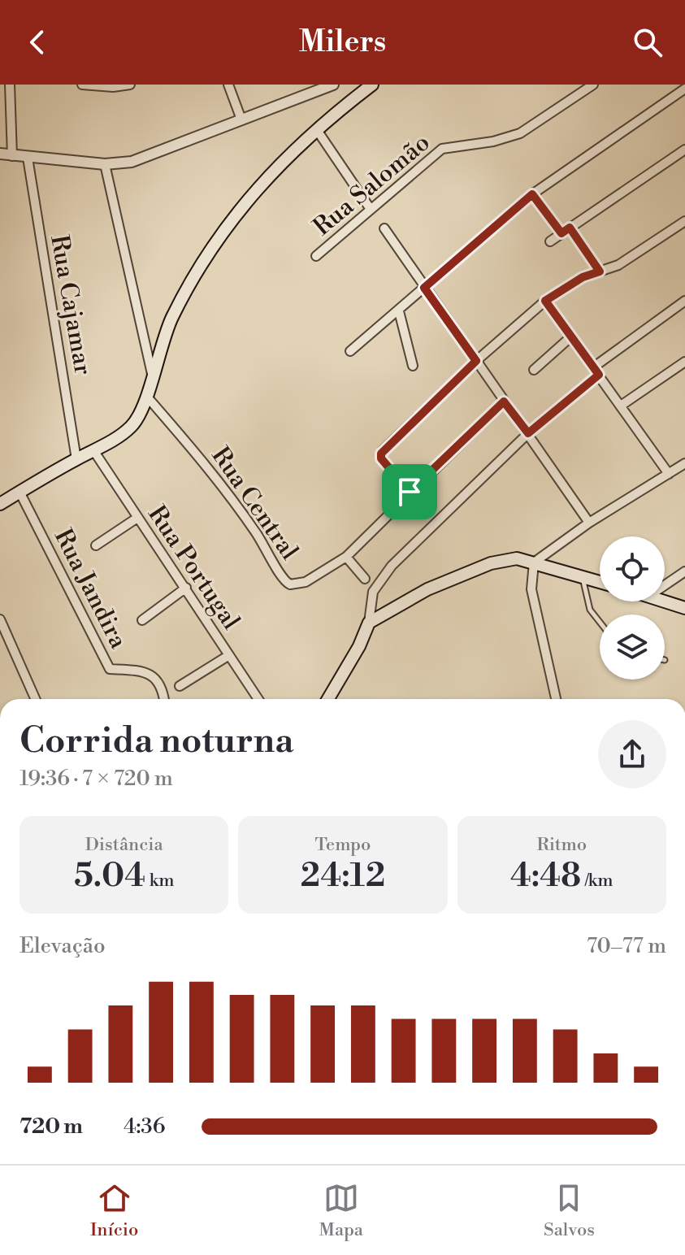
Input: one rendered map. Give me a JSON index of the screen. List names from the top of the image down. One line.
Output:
{"streets":{"street":["Rua Salomão","Rua Cajamar","Rua Central","Rua Portugal","Rua Jandira"]},"page":{"header":"Milers","heading":["Corrida noturna","19:36 · 7 × 720 m"],"stats":[["Distância","5.04 km"],["Tempo","24:12"],["Ritmo","4:48 /km"]],"chart":["Elevação","70–77 m"],"list":[{"name":"720 m","note":"4:36"}],"tabs":["Início","Mapa","Salvos"]}}
